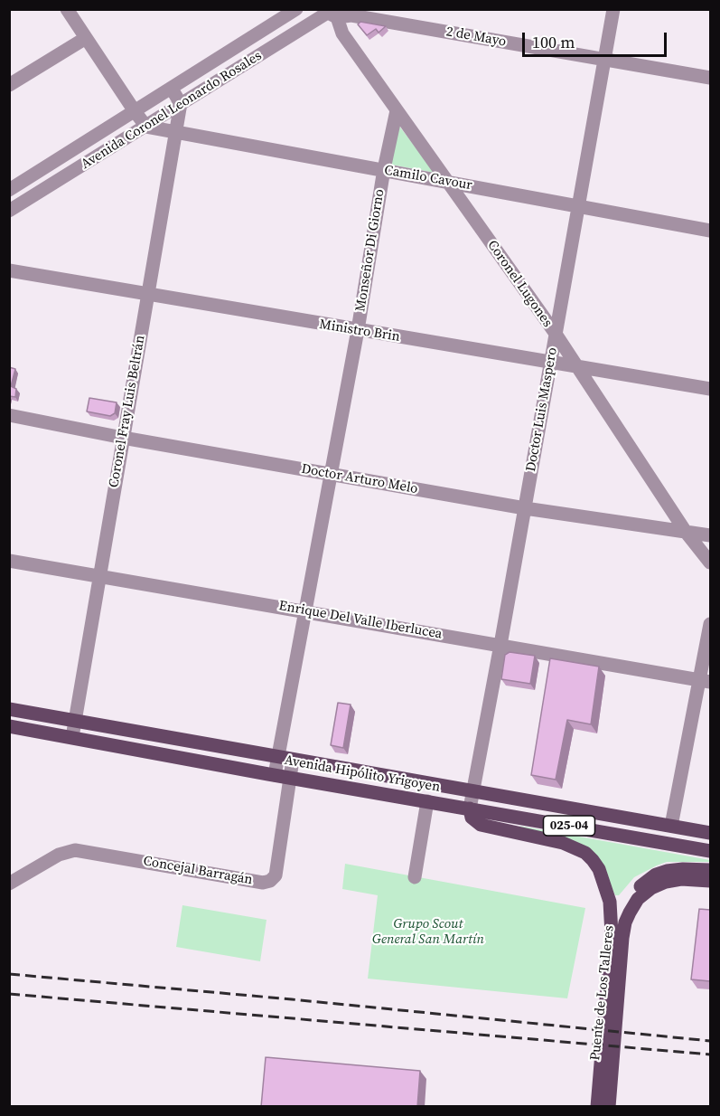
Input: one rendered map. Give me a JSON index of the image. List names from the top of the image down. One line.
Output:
{"streets":{"main road":["Avenida Hipólito Yrigoyen","025-04","Puente de Los Talleres"],"street":["2 de Mayo","Avenida Coronel Leonardo Rosales","Camilo Cavour","Monseñor Di Giorno","Coronel Lugones","Ministro Brin","Doctor Luis Maspero","Coronel Fray Luis Beltrán","Doctor Arturo Melo","Enrique Del Valle Iberlucea","Concejal Barragán"]},"crossings":[["2 de Mayo","Avenida Coronel Leonardo Rosales"],["2 de Mayo","Coronel Lugones"],["2 de Mayo","Doctor Luis Maspero"],["Avenida Coronel Leonardo Rosales","Camilo Cavour"],["Avenida Coronel Leonardo Rosales","Coronel Lugones"],["Avenida Coronel Leonardo Rosales","Coronel Fray Luis Beltrán"],["Camilo Cavour","Monseñor Di Giorno"],["Camilo Cavour","Coronel Lugones"],["Camilo Cavour","Doctor Luis Maspero"],["Camilo Cavour","Coronel Fray Luis Beltrán"],["Monseñor Di Giorno","Coronel Lugones"],["Monseñor Di Giorno","Ministro Brin"],["Monseñor Di Giorno","Doctor Arturo Melo"],["Monseñor Di Giorno","Enrique Del Valle Iberlucea"],["Monseñor Di Giorno","Avenida Hipólito Yrigoyen"],["Coronel Lugones","Ministro Brin"],["Coronel Lugones","Doctor Luis Maspero"],["Coronel Lugones","Doctor Arturo Melo"],["Ministro Brin","Doctor Luis Maspero"],["Ministro Brin","Coronel Fray Luis Beltrán"],["Doctor Luis Maspero","Doctor Arturo Melo"],["Doctor Luis Maspero","Enrique Del Valle Iberlucea"],["Doctor Luis Maspero","Avenida Hipólito Yrigoyen"],["Doctor Luis Maspero","Puente de Los Talleres"],["Coronel Fray Luis Beltrán","Doctor Arturo Melo"],["Coronel Fray Luis Beltrán","Enrique Del Valle Iberlucea"],["Coronel Fray Luis Beltrán","Avenida Hipólito Yrigoyen"],["Avenida Hipólito Yrigoyen","Concejal Barragán"],["Avenida Hipólito Yrigoyen","Puente de Los Talleres"]],"parks":["Grupo Scout General San Martín"],"scale_bar":"100 m"}
